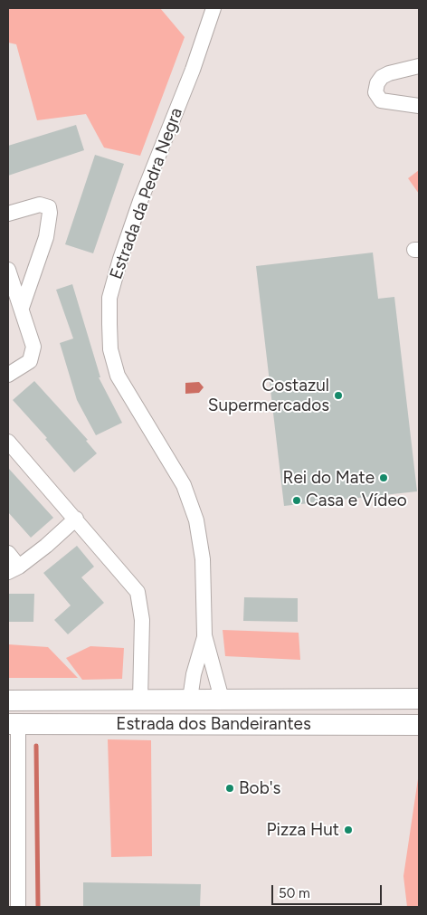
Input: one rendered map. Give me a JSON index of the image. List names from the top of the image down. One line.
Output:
{"streets":{"main road":["Estrada dos Bandeirantes"],"street":["Estrada da Pedra Negra"]},"crossings":[["Estrada da Pedra Negra","Estrada dos Bandeirantes"]],"places":["Costazul Supermercados","Rei do Mate","Casa e Vídeo","Bob's","Pizza Hut"],"scale_bar":"50 m"}
